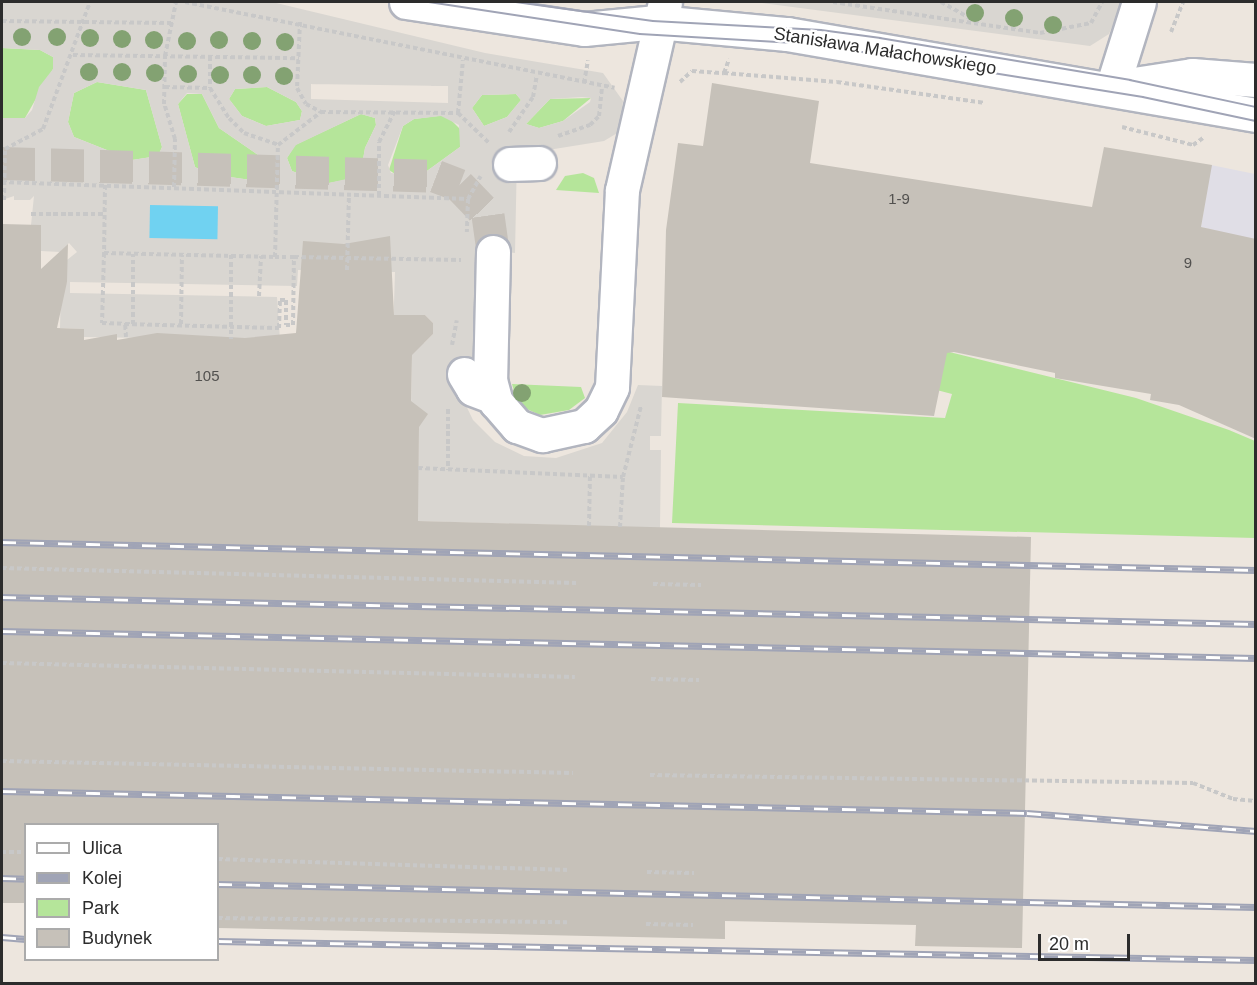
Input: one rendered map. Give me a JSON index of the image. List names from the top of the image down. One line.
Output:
{"streets":{"street":["Stanisława Małachowskiego"]},"house_numbers":["1-9","9","105"],"legend":["Ulica","Kolej","Park","Budynek"],"scale_bar":"20 m"}
